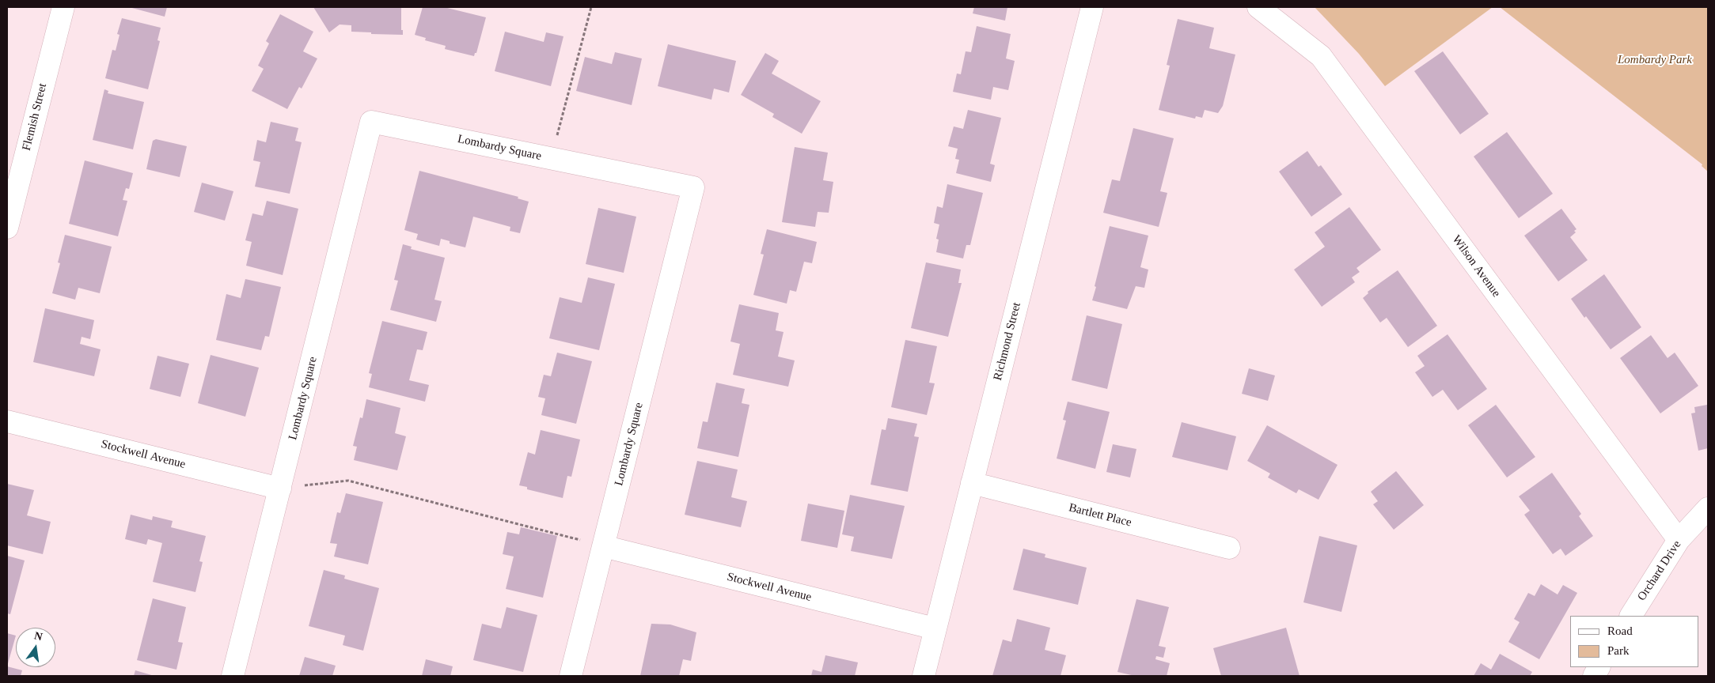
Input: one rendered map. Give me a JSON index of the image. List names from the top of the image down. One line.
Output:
{"streets":{"street":["Flemish Street","Lombardy Square","Wilson Avenue","Richmond Street","Stockwell Avenue","Bartlett Place","Orchard Drive"]},"crossings":[["Lombardy Square","Stockwell Avenue"],["Wilson Avenue","Orchard Drive"],["Richmond Street","Stockwell Avenue"],["Richmond Street","Bartlett Place"]],"parks":["Lombardy Park"],"legend":["Road","Park"],"north":"top"}
